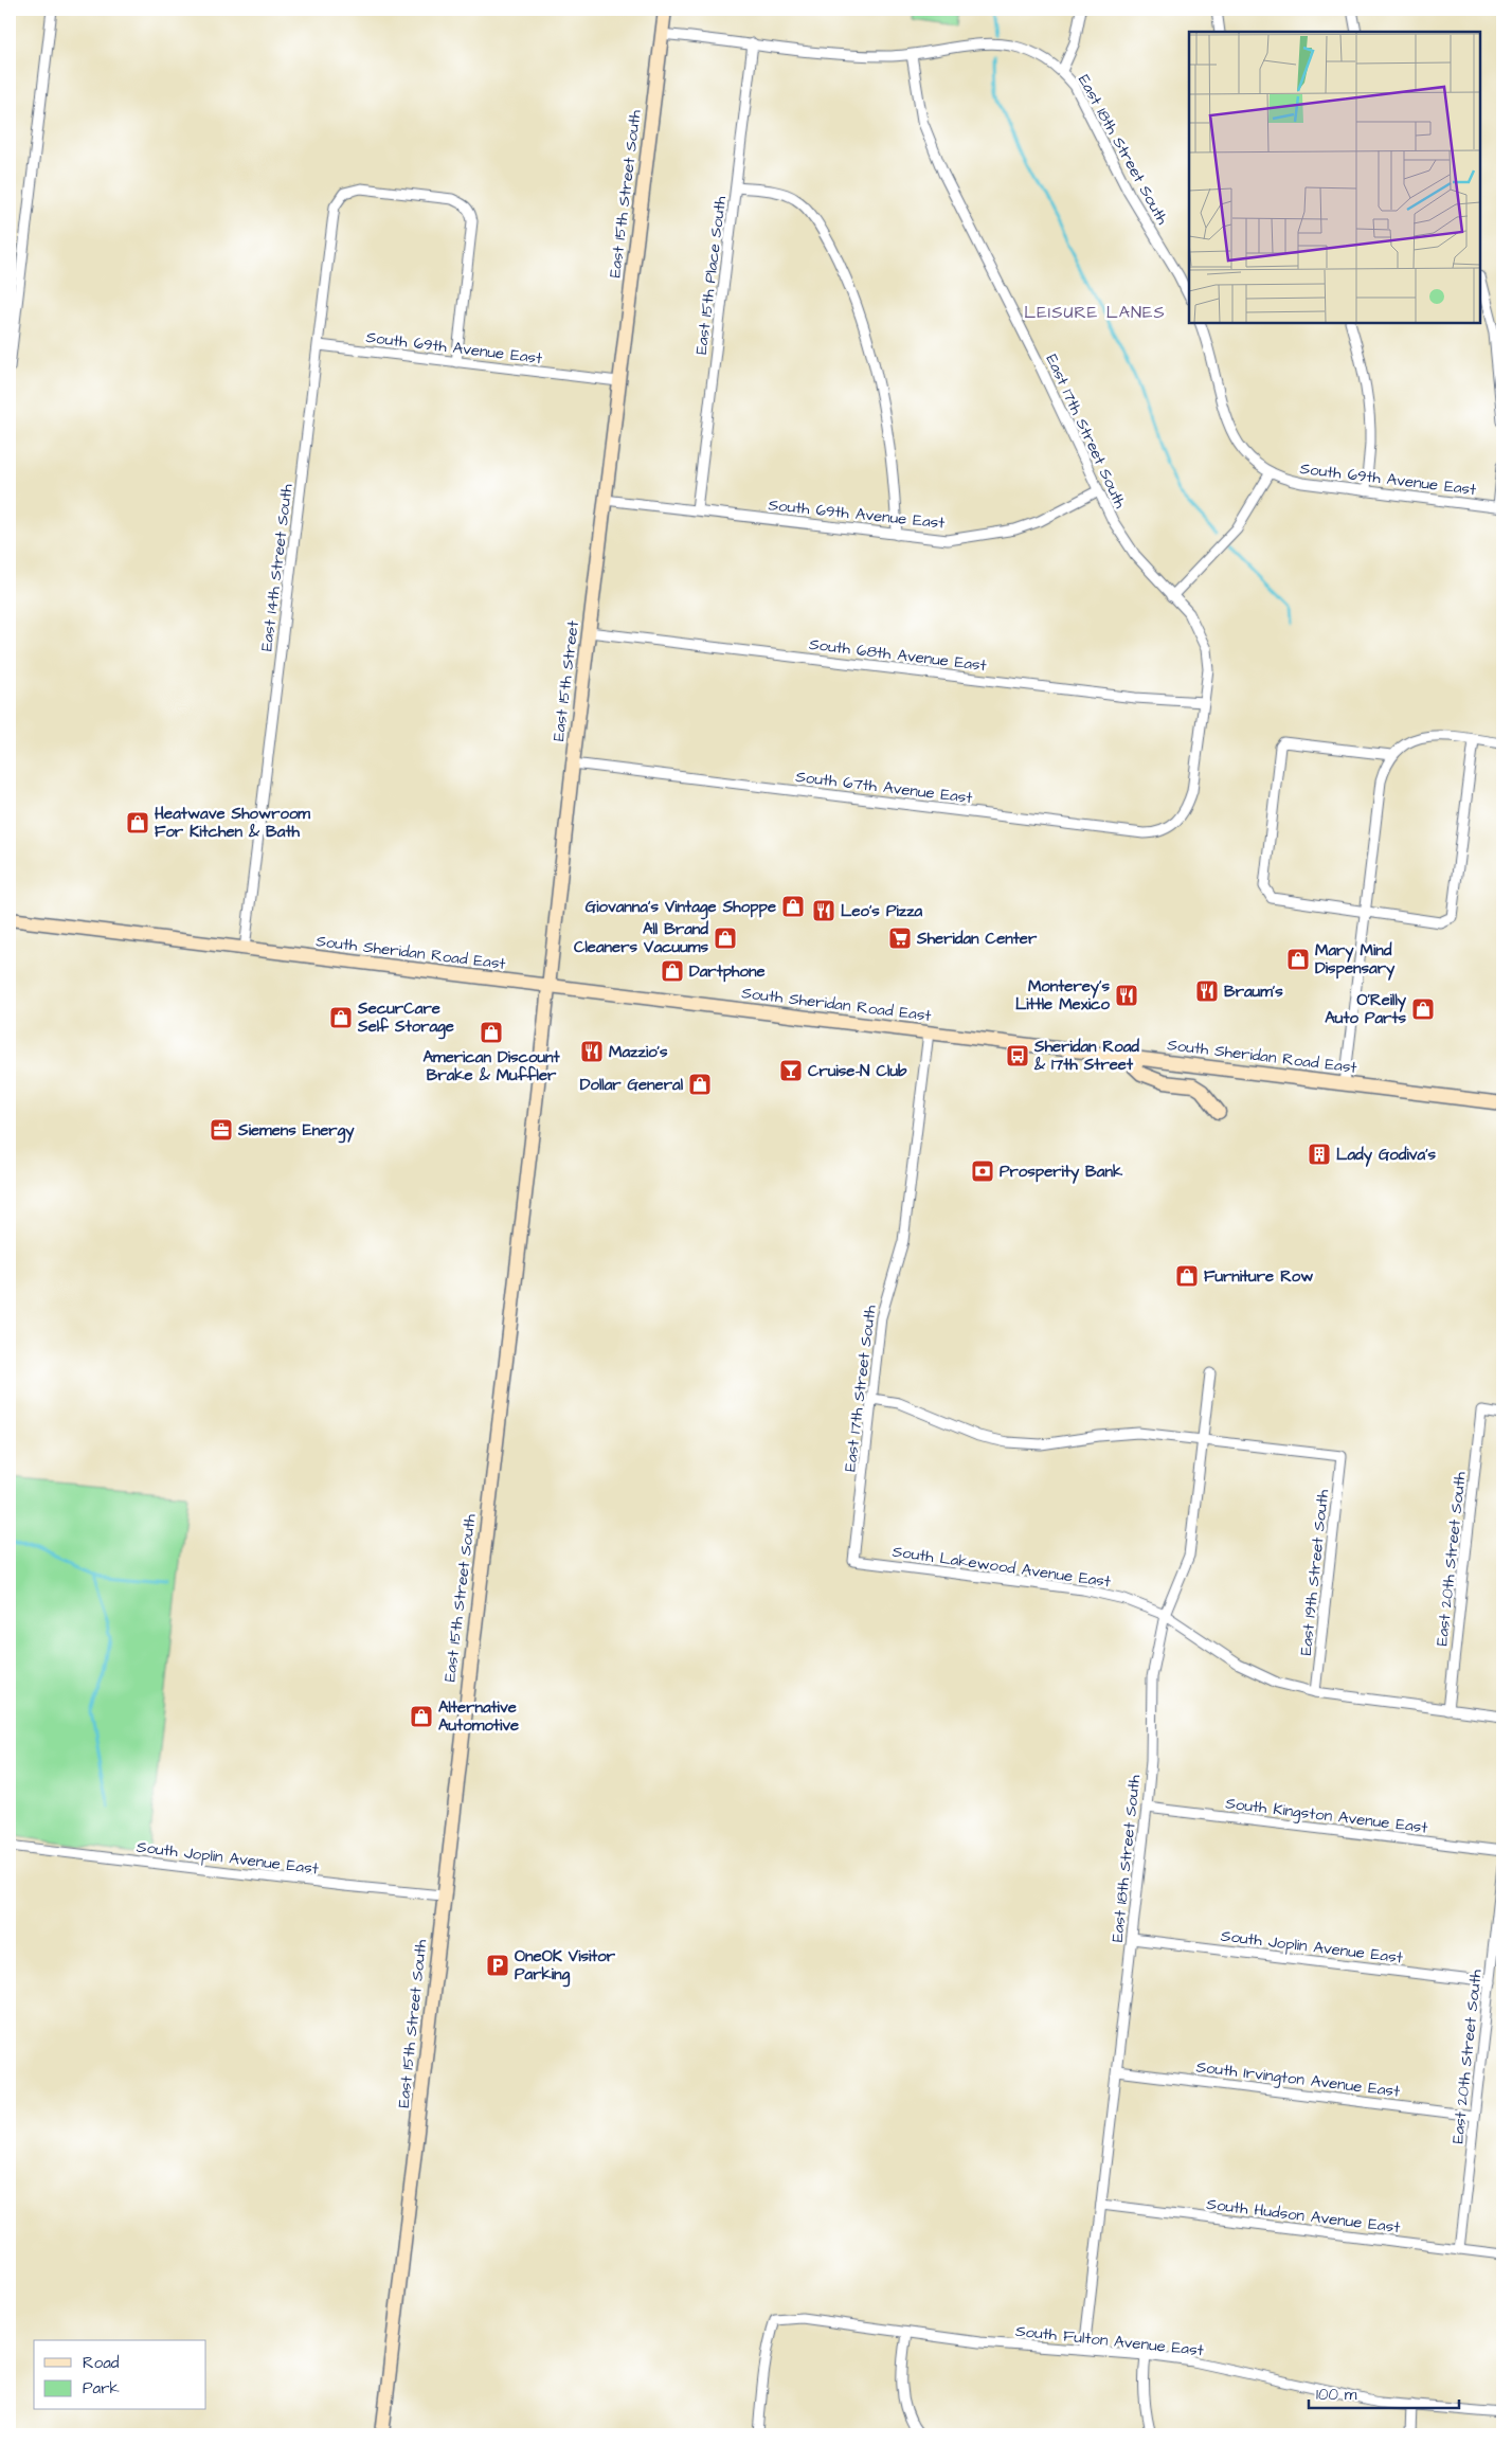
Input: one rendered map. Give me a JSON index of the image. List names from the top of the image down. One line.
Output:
{"streets":{"main road":["East 15th Street South","East 15th Street","South Sheridan Road East"],"street":["East 18th Street South","East 15th Place South","South 69th Avenue East","East 17th Street South","East 14th Street South","South 68th Avenue East","South 67th Avenue East","East 20th Street South","South Lakewood Avenue East","East 19th Street South","South Kingston Avenue East","South Joplin Avenue East","South Irvington Avenue East","South Hudson Avenue East","South Fulton Avenue East"]},"crossings":[["East 18th Street South","South Lakewood Avenue East"],["East 18th Street South","East 19th Street South"],["East 18th Street South","South Kingston Avenue East"],["East 18th Street South","South Joplin Avenue East"],["East 18th Street South","South Irvington Avenue East"],["East 18th Street South","South Hudson Avenue East"],["East 18th Street South","South Fulton Avenue East"],["East 15th Street South","South 69th Avenue East"],["East 15th Street South","East 15th Street"],["East 15th Street South","South Sheridan Road East"],["East 15th Street South","South Joplin Avenue East"],["East 15th Place South","South 69th Avenue East"],["South 69th Avenue East","East 17th Street South"],["South 69th Avenue East","East 14th Street South"],["South 69th Avenue East","East 15th Street"],["East 17th Street South","South 68th Avenue East"],["East 17th Street South","South 67th Avenue East"],["East 17th Street South","South Sheridan Road East"],["East 17th Street South","South Lakewood Avenue East"],["East 14th Street South","South Sheridan Road East"],["South 68th Avenue East","East 15th Street"],["East 15th Street","South 67th Avenue East"],["East 15th Street","South Sheridan Road East"],["East 20th Street South","South Lakewood Avenue East"],["East 20th Street South","South Joplin Avenue East"],["East 20th Street South","South Irvington Avenue East"],["East 20th Street South","South Hudson Avenue East"],["South Lakewood Avenue East","East 19th Street South"]],"districts":["LEISURE LANES"],"places":{"shop":["Heatwave Showroom For Kitchen & Bath","Giovanna's Vintage Shoppe","All Brand Cleaners Vacuums","Mary Mind Dispensary","Dartphone","O'Reilly Auto Parts","SecurCare Self Storage","American Discount Brake & Muffler","Dollar General","Furniture Row","Alternative Automotive"],"restaurant":["Leo's Pizza","Braum's","Monterey's Little Mexico","Mazzio's"],"supermarket":["Sheridan Center"],"bus stop":["Sheridan Road & 17th Street"],"bar":["Cruise-N Club"],"office":["Siemens Energy"],"building":["Lady Godiva's"],"bank":["Prosperity Bank"],"parking":["OneOK Visitor Parking"]},"legend":["Road","Park"],"scale_bar":"100 m"}
